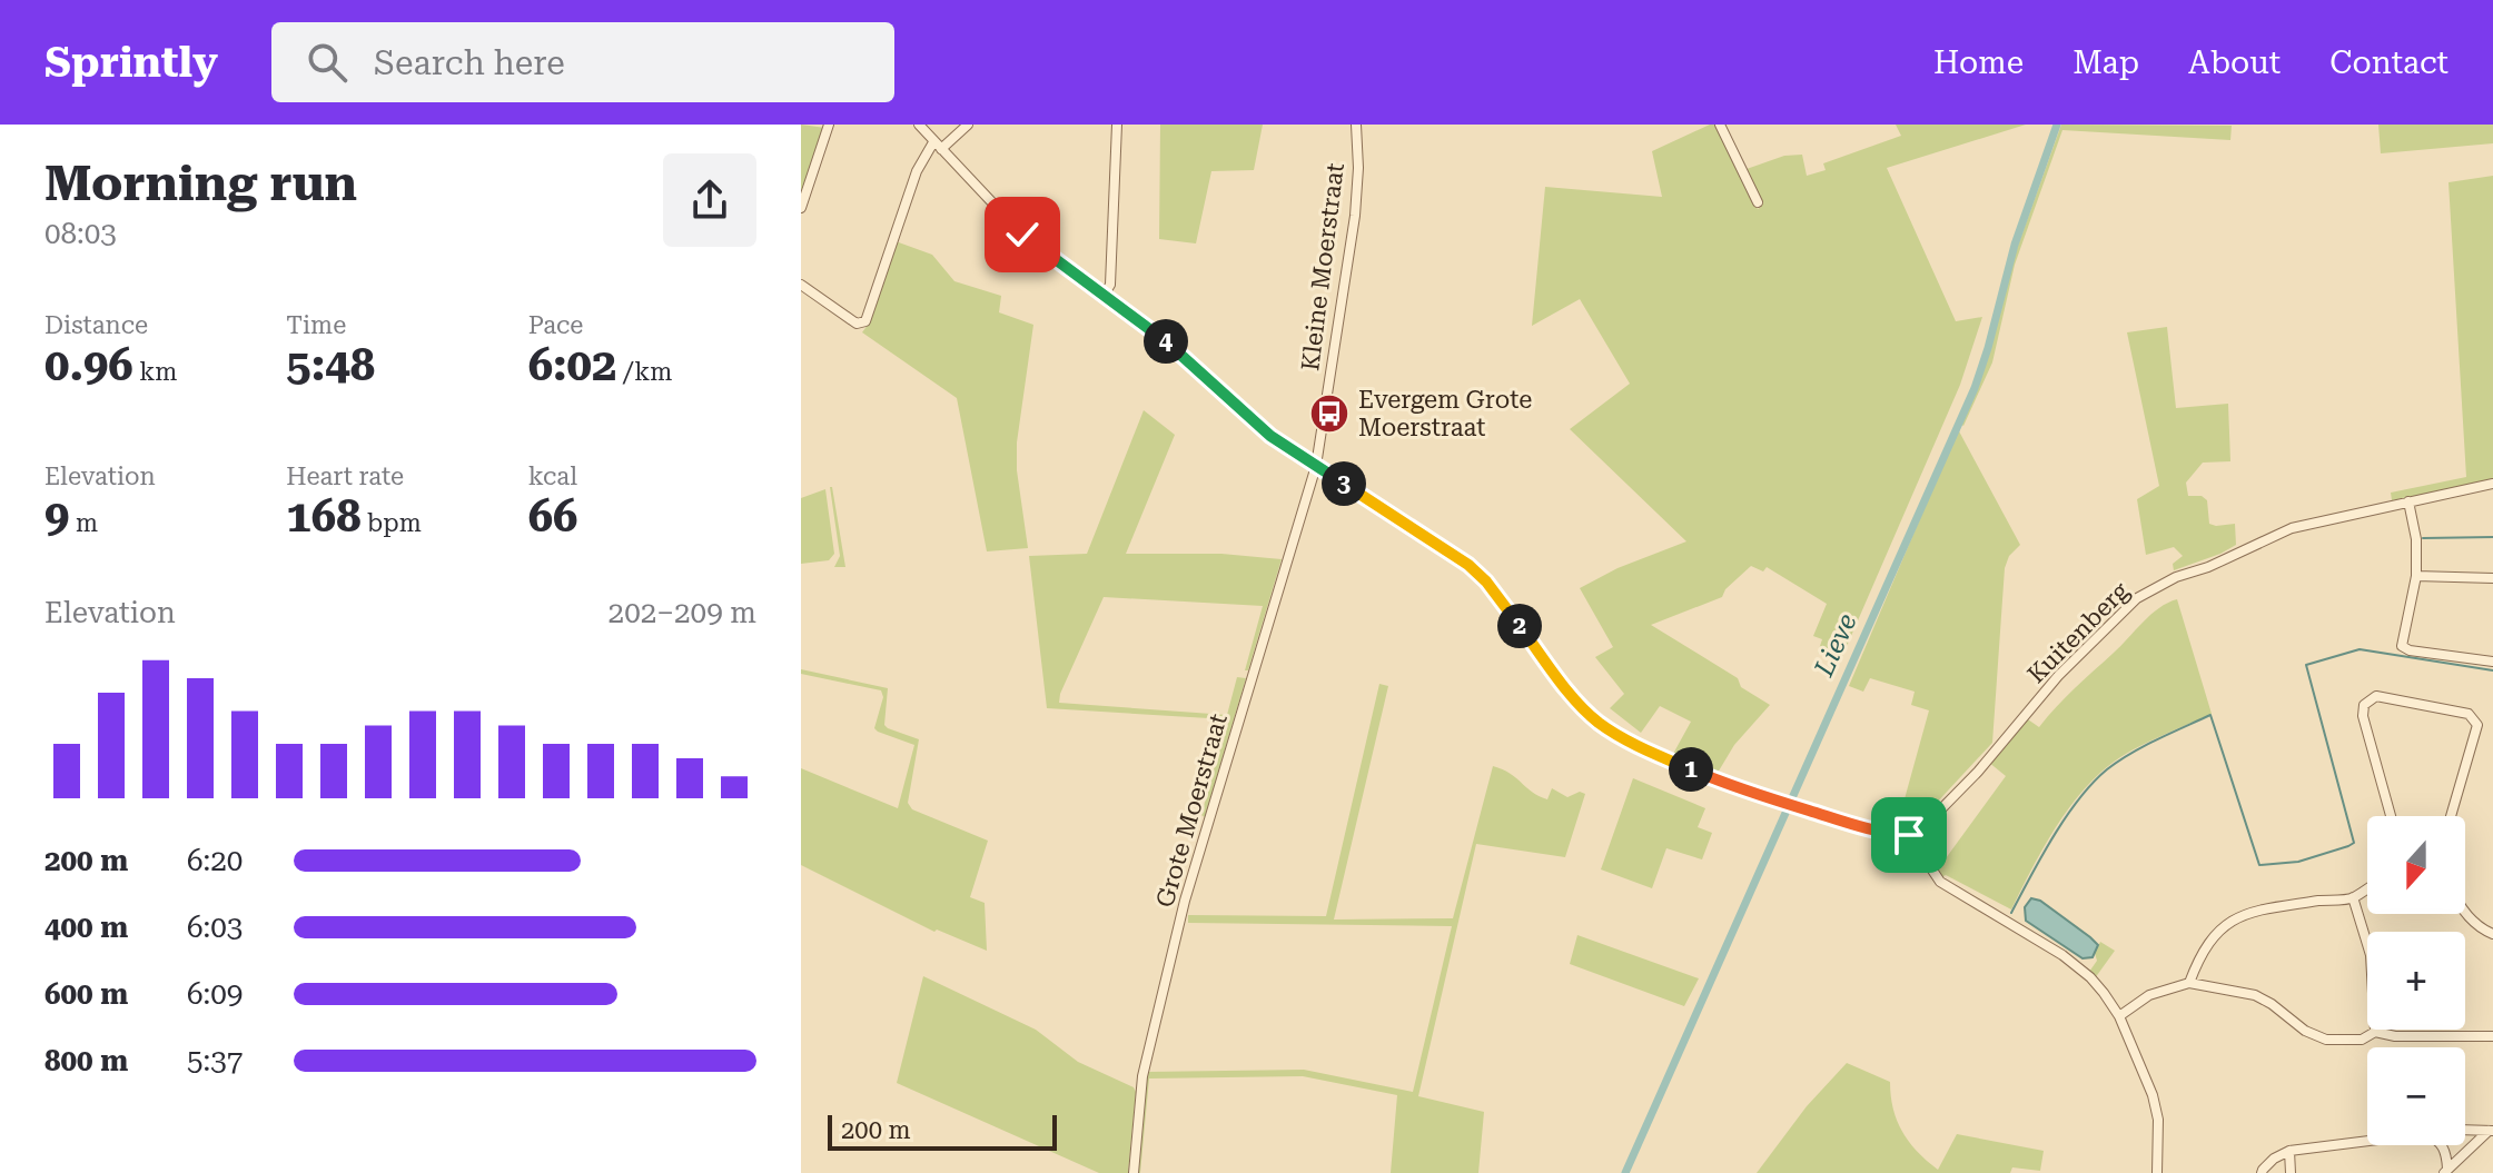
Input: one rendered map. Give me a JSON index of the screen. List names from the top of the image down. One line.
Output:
{"streets":{"street":["Kleine Moerstraat","Kuitenberg","Grote Moerstraat"]},"crossings":[["Kleine Moerstraat","Grote Moerstraat"]],"water":["Lieve"],"places":{"bus stop":["Evergem Grote Moerstraat"]},"scale_bar":"200 m","north":"bottom","page":{"header":"Sprintly","search":"Search here","nav":["Home","Map","About","Contact"],"heading":["Morning run","08:03"],"stats":[["Distance","0.96 km"],["Time","5:48"],["Pace","6:02 /km"],["Elevation","9 m"],["Heart rate","168 bpm"],["kcal","66"]],"pins":["4","3","2","1"],"chart":["Elevation","202–209 m"],"map_buttons":["+","−"],"list":[{"name":"200 m","note":"6:20"},{"name":"400 m","note":"6:03"},{"name":"600 m","note":"6:09"},{"name":"800 m","note":"5:37"}],"scale":"200 m"}}
